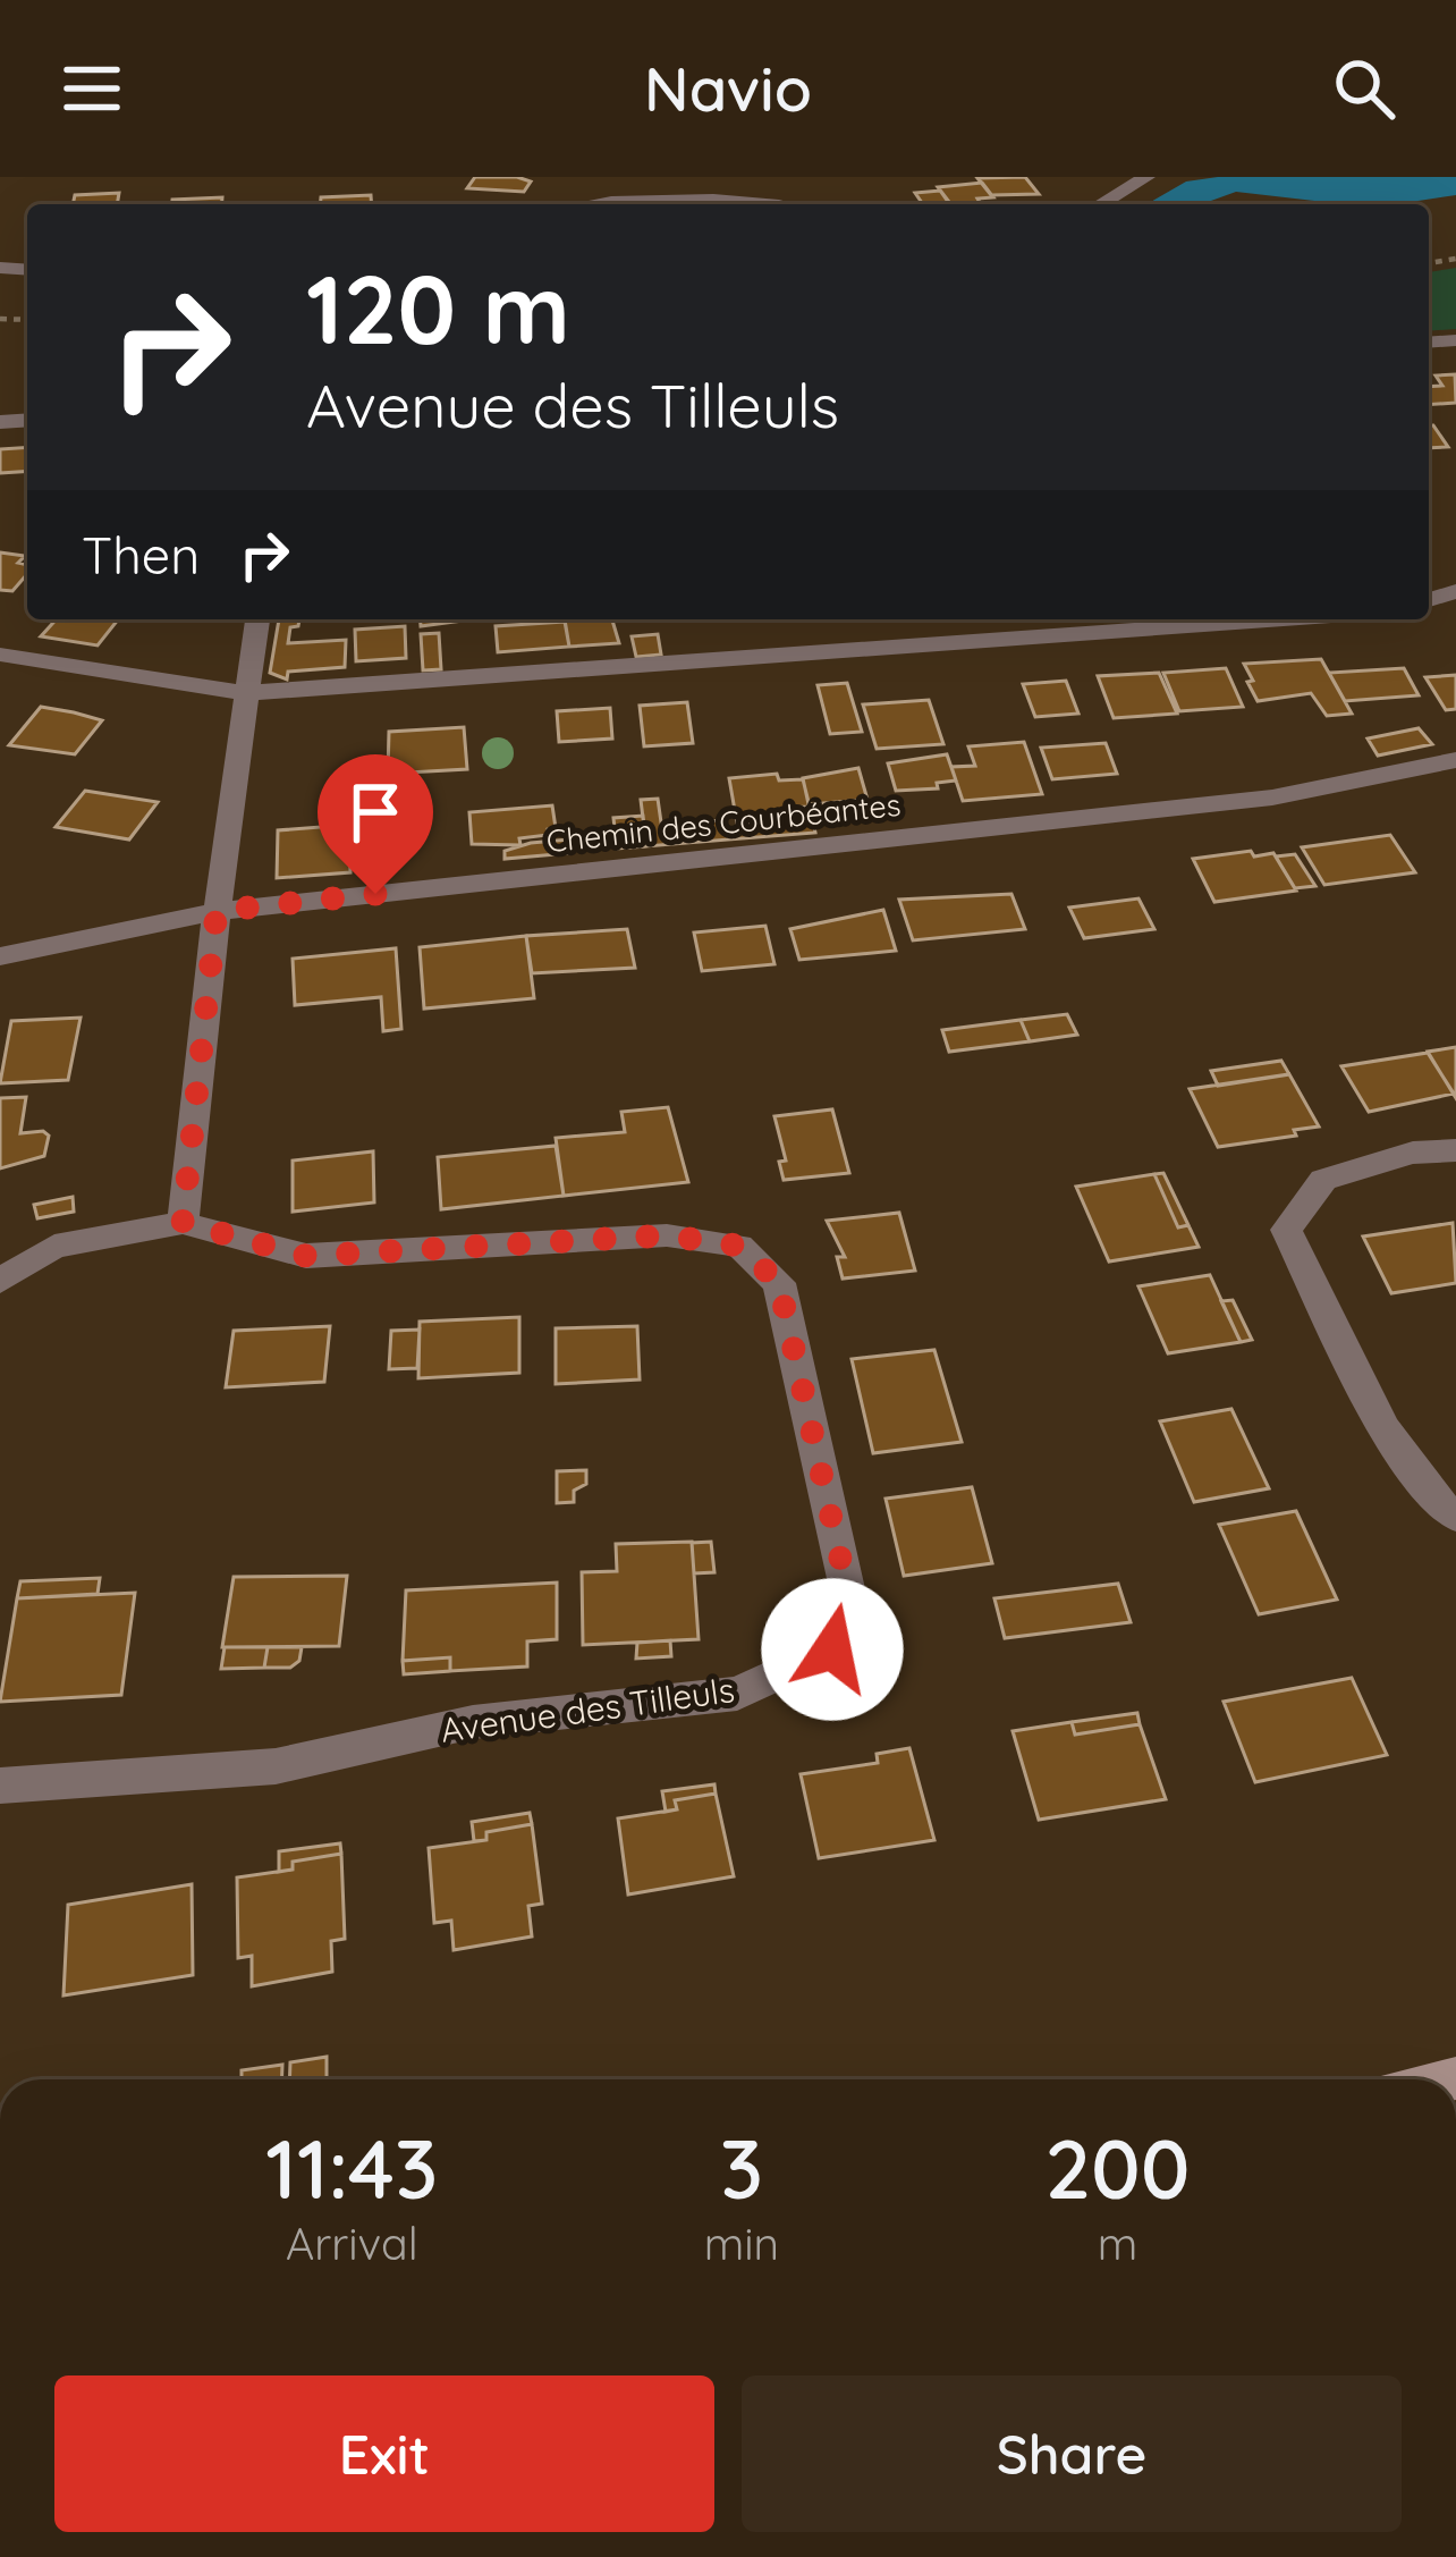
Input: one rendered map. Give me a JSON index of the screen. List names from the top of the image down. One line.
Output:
{"streets":{"street":["Chemin des Courbéantes","Avenue des Tilleuls"]},"page":{"header":"Navio","turn":["120 m","Avenue des Tilleuls"],"then":"Then","eta":["11:43","Arrival","3","min","200","m"],"buttons":["Exit","Share"]}}
